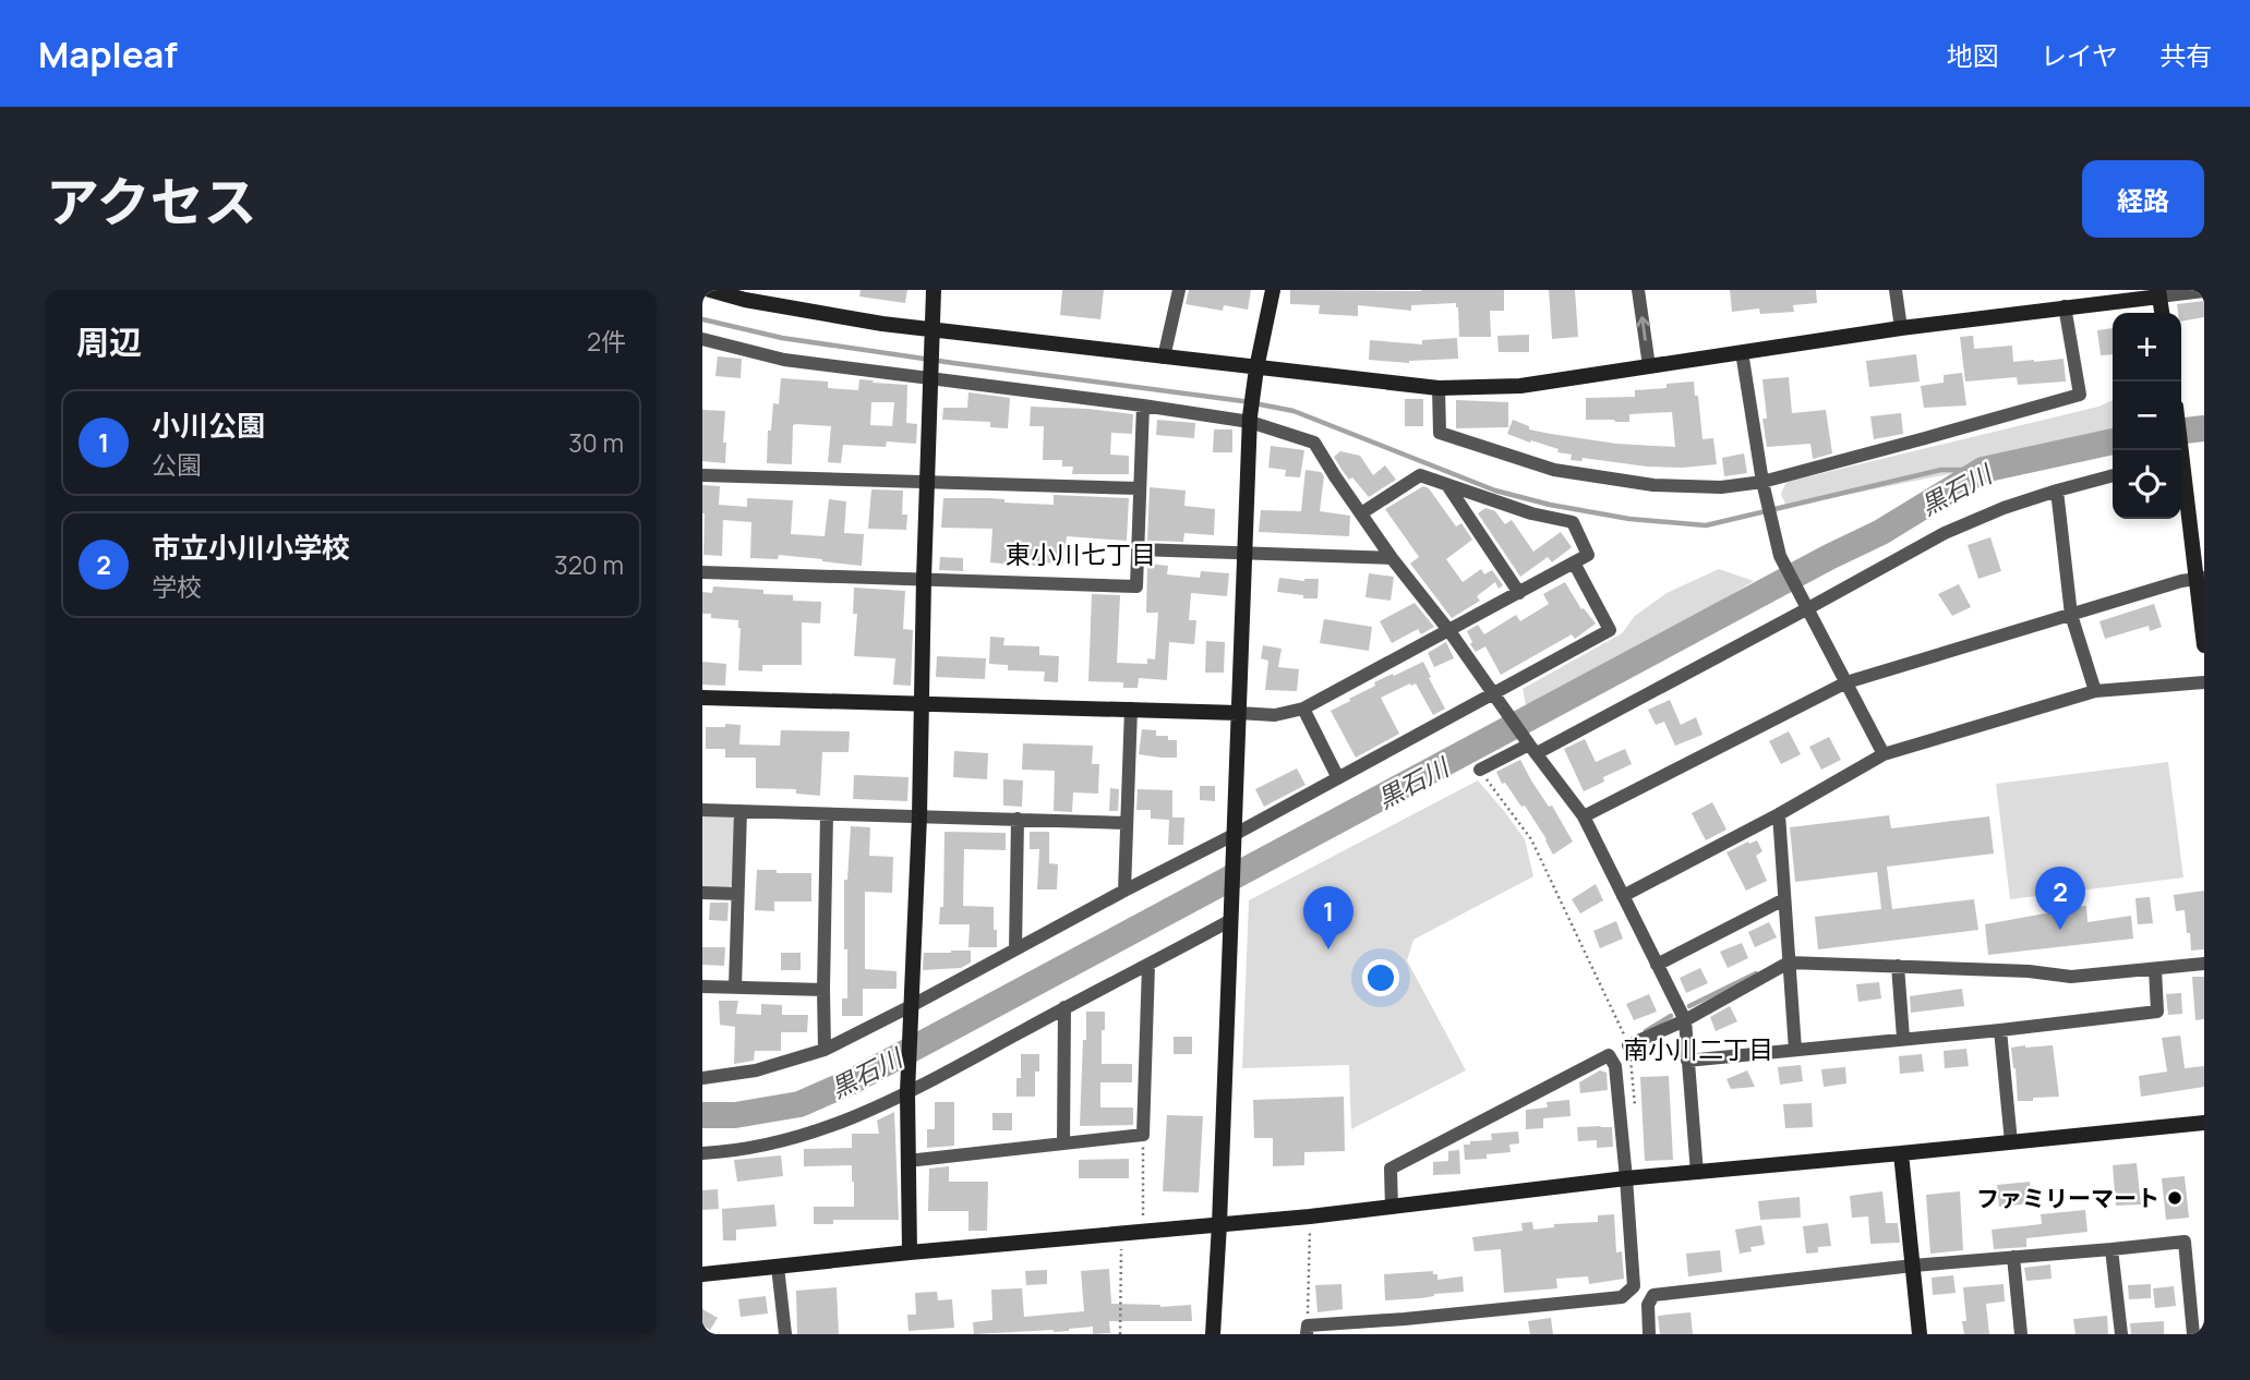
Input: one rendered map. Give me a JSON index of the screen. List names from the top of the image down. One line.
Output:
{"districts":["東小川七丁目","南小川二丁目"],"water":["黒石川"],"places":["ファミリーマート"],"page":{"header":"Mapleaf","nav":["地図","レイヤ","共有"],"title":"アクセス","buttons":"経路","heading":["周辺","2件"],"map_buttons":["+","−"],"list":[{"mark":"1","name":"小川公園","note":"公園","value":"30 m"},{"mark":"2","name":"市立小川小学校","note":"学校","value":"320 m"}],"pins":["2","1"]}}
